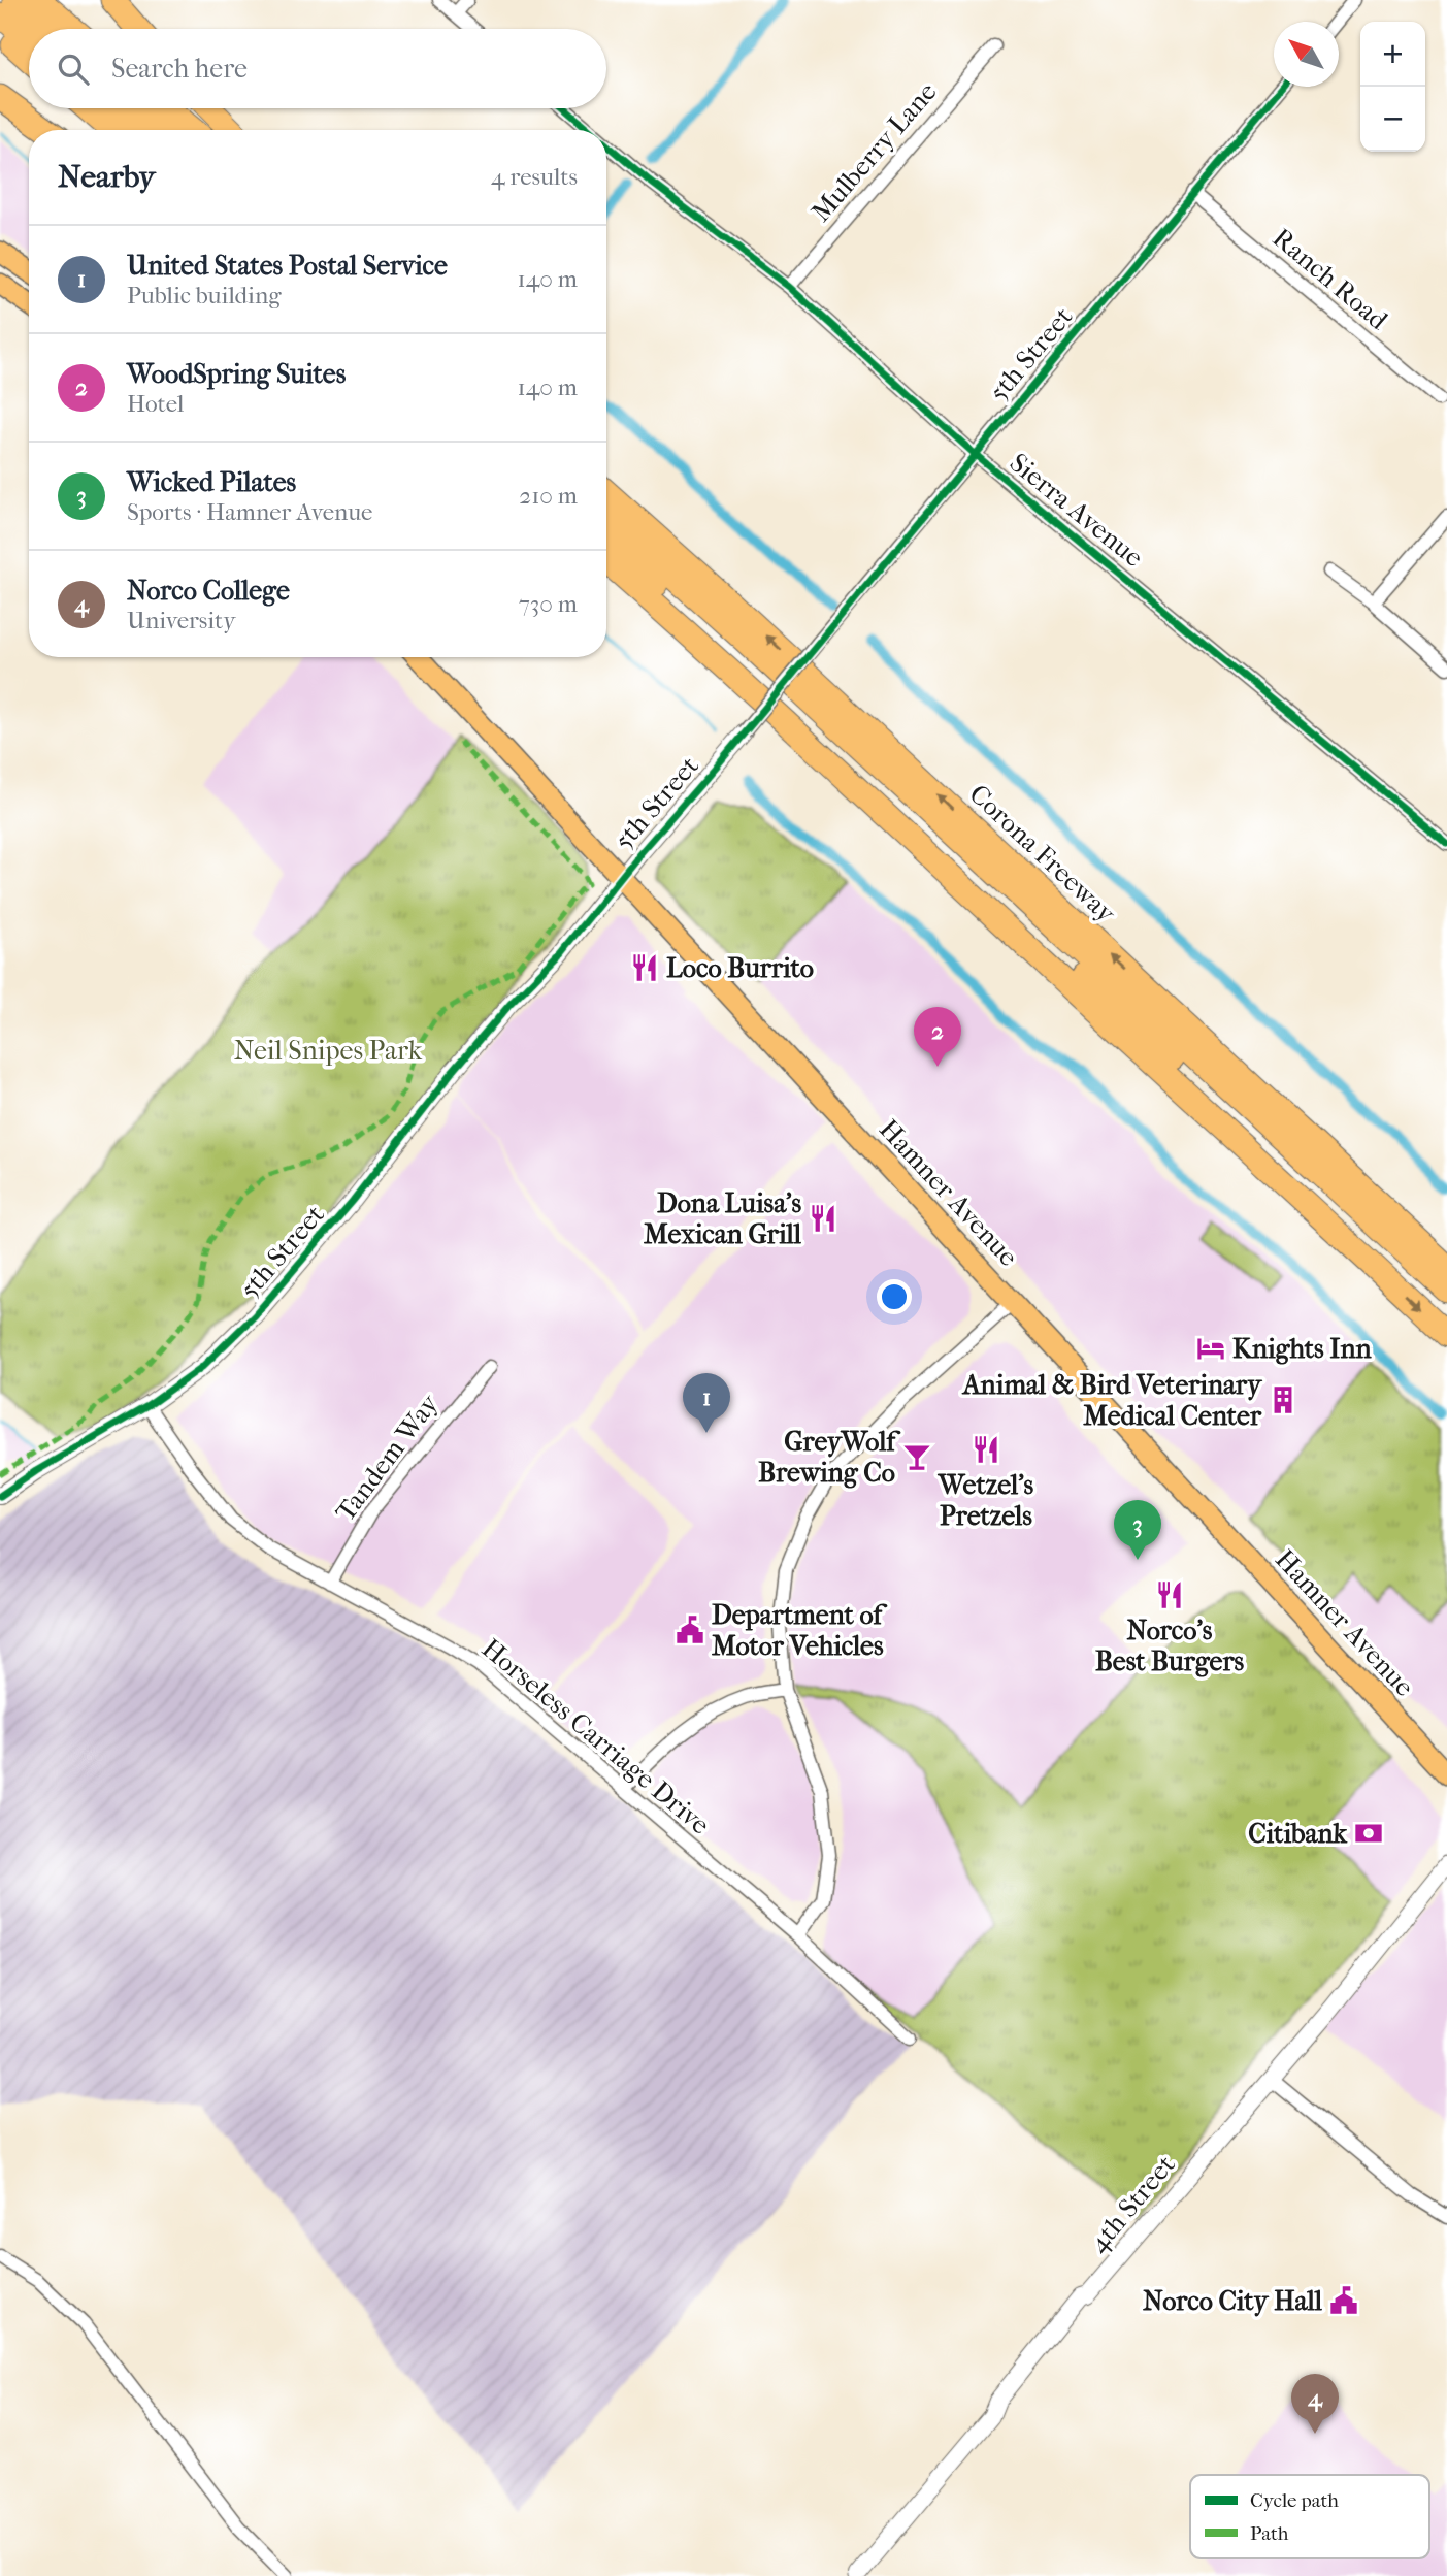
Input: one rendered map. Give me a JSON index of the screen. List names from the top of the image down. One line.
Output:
{"streets":{"highway":["Corona Freeway"],"main road":["Hamner Avenue"],"street":["Mulberry Lane","Ranch Road","5th Street","Sierra Avenue","Tandem Way","Horseless Carriage Drive","4th Street"]},"crossings":[["Mulberry Lane","Sierra Avenue"],["Ranch Road","5th Street"],["5th Street","Sierra Avenue"],["5th Street","Hamner Avenue"],["5th Street","Horseless Carriage Drive"],["Tandem Way","Horseless Carriage Drive"]],"parks":["Neil Snipes Park"],"places":{"restaurant":["Loco Burrito","Dona Luisa’s Mexican Grill","Wetzel's Pretzels","Norco's Best Burgers"],"hotel":["Knights Inn"],"building":["Animal & Bird Veterinary Medical Center"],"bar":["GreyWolf Brewing Co"],"public building":["Department of Motor Vehicles","Norco City Hall"],"bank":["Citibank"]},"legend":["Cycle path","Path"],"north":"top left","page":{"map_buttons":["+","−"],"search":"Search here","heading":["Nearby","4 results"],"list":[{"mark":"1","name":"United States Postal Service","note":"Public building","value":"140 m"},{"mark":"2","name":"WoodSpring Suites","note":"Hotel","value":"140 m"},{"mark":"3","name":"Wicked Pilates","note":"Sports · Hamner Avenue","value":"210 m"},{"mark":"4","name":"Norco College","note":"University","value":"730 m"}],"pins":["2","1","3","4"]}}
